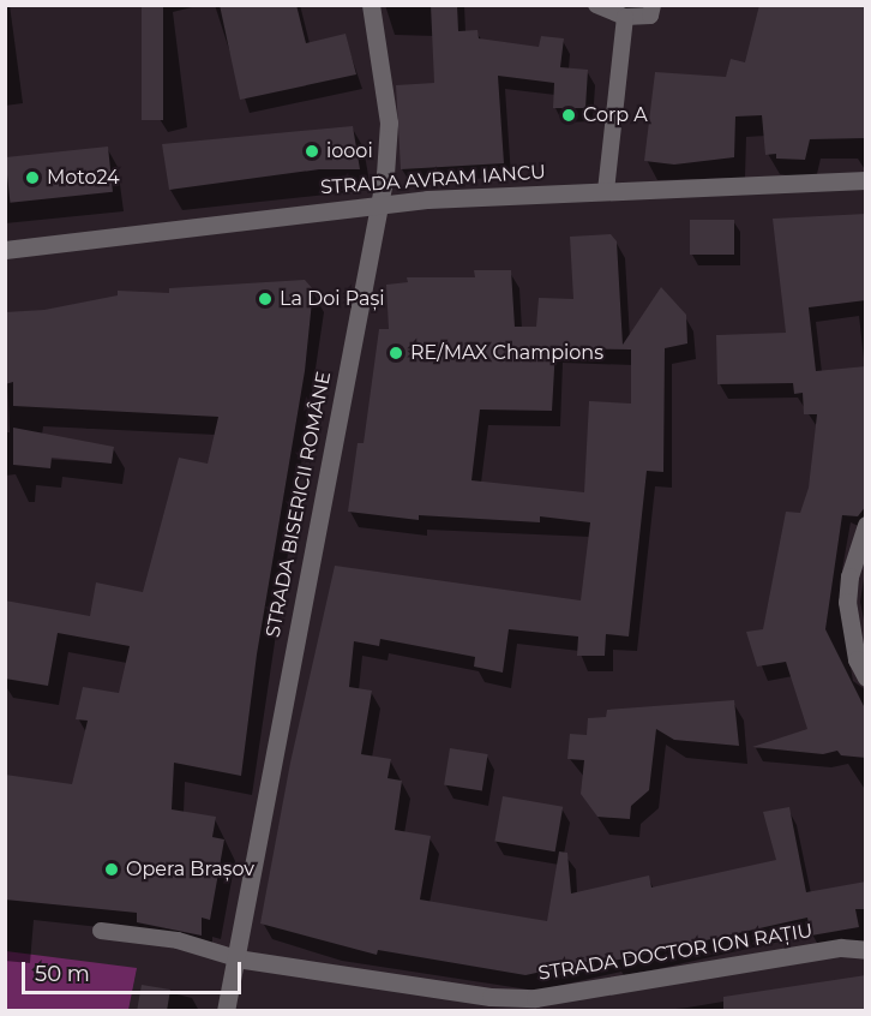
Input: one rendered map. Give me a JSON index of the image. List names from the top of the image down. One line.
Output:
{"streets":{"street":["STRADA AVRAM IANCU","STRADA BISERICII ROMÂNE","STRADA DOCTOR ION RAȚIU"]},"crossings":[["STRADA AVRAM IANCU","STRADA BISERICII ROMÂNE"],["STRADA BISERICII ROMÂNE","STRADA DOCTOR ION RAȚIU"]],"places":["Corp A","ioooi","Moto24","La Doi Pași","RE/MAX Champions","Opera Brașov"],"scale_bar":"50 m"}
